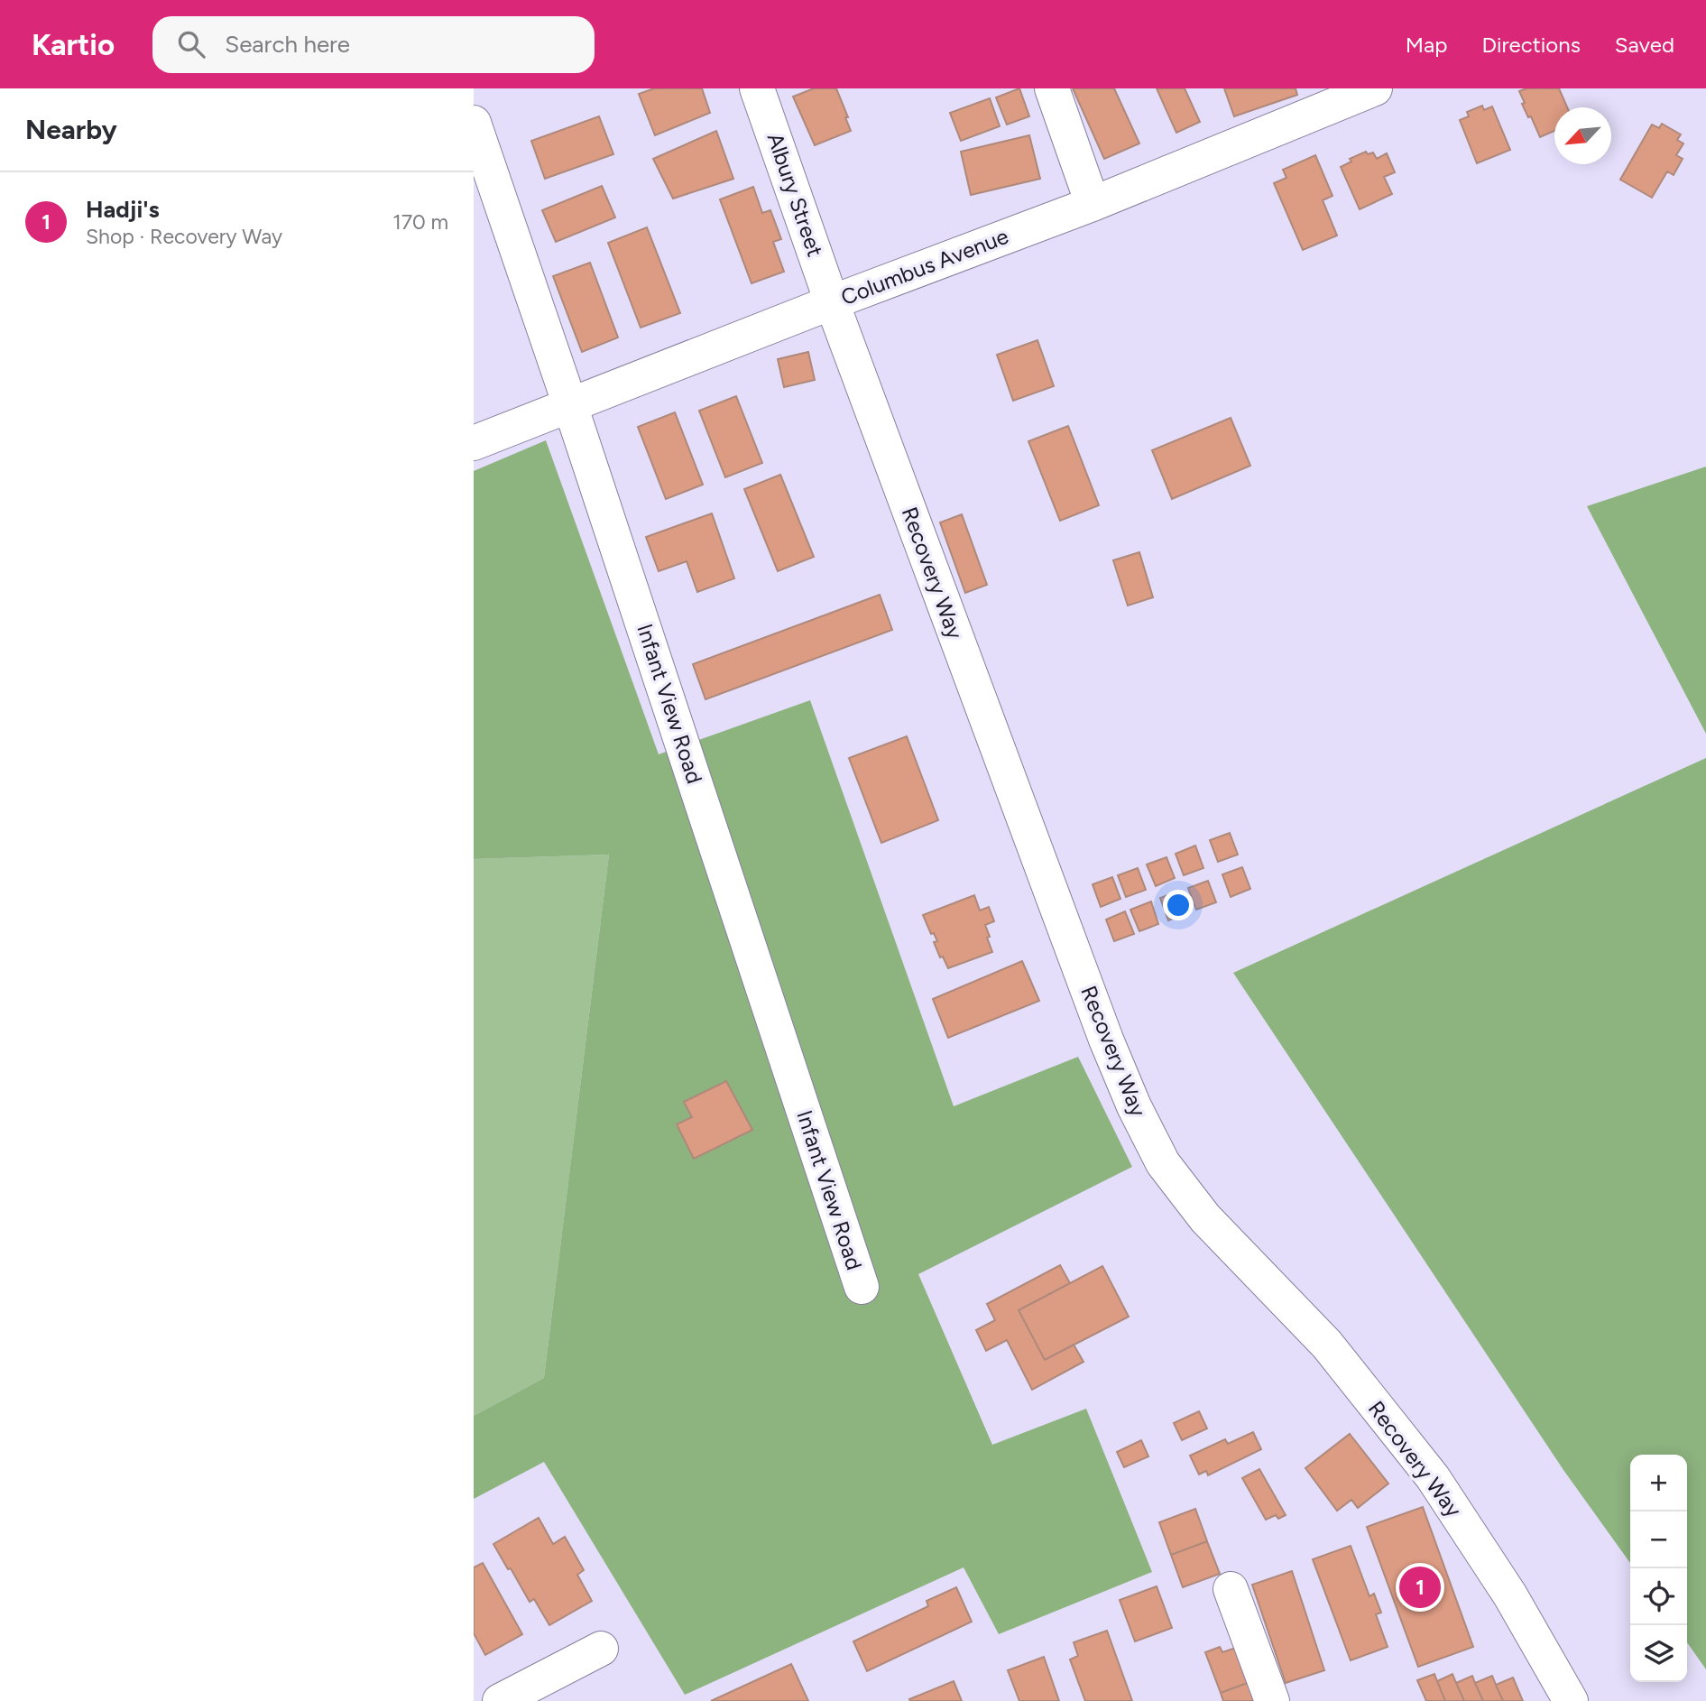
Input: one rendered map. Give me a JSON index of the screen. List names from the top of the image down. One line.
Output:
{"streets":{"street":["Albury Street","Columbus Avenue","Recovery Way","Infant View Road"]},"crossings":[["Albury Street","Columbus Avenue"],["Albury Street","Recovery Way"],["Columbus Avenue","Recovery Way"],["Columbus Avenue","Infant View Road"]],"north":"bottom left","page":{"header":"Kartio","search":"Search here","nav":["Map","Directions","Saved"],"heading":"Nearby","list":[{"mark":"1","name":"Hadji's","note":"Shop · Recovery Way","value":"170 m"}],"map_buttons":["+","−"],"pins":"1"}}
